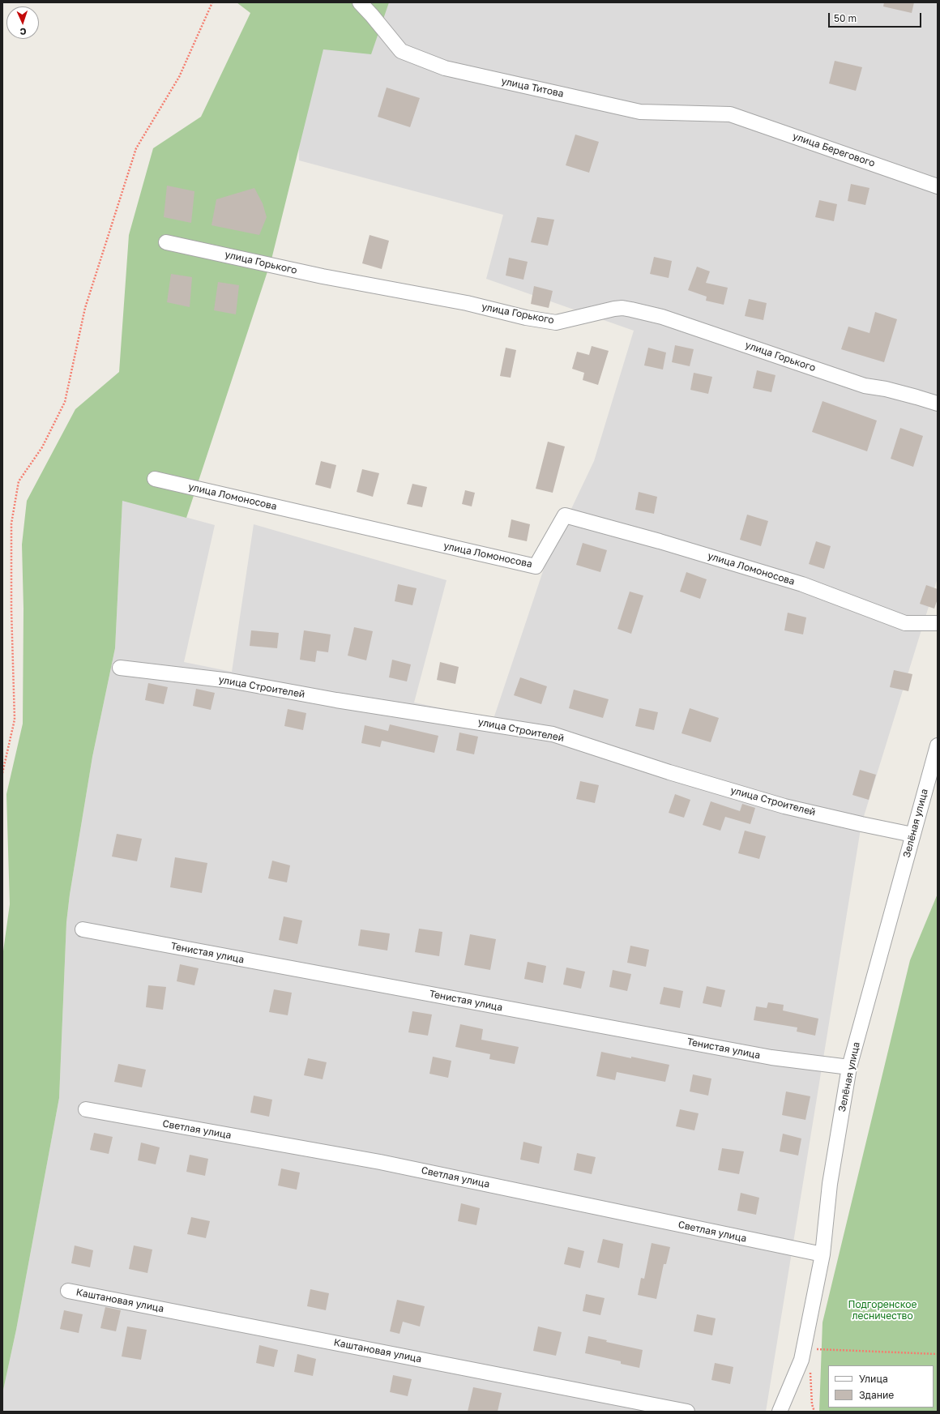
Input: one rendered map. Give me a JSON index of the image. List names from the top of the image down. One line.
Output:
{"streets":{"street":["улица Титова","улица Берегового","улица Горького","улица Ломоносова","улица Строителей","Зелёная улица","Тенистая улица","Светлая улица","Каштановая улица"]},"crossings":[["улица Титова","улица Берегового"],["улица Строителей","Зелёная улица"],["Зелёная улица","Тенистая улица"],["Зелёная улица","Светлая улица"]],"parks":["Подгоренское лесничество"],"legend":["Улица","Здание"],"scale_bar":"50 m","north":"bottom"}
